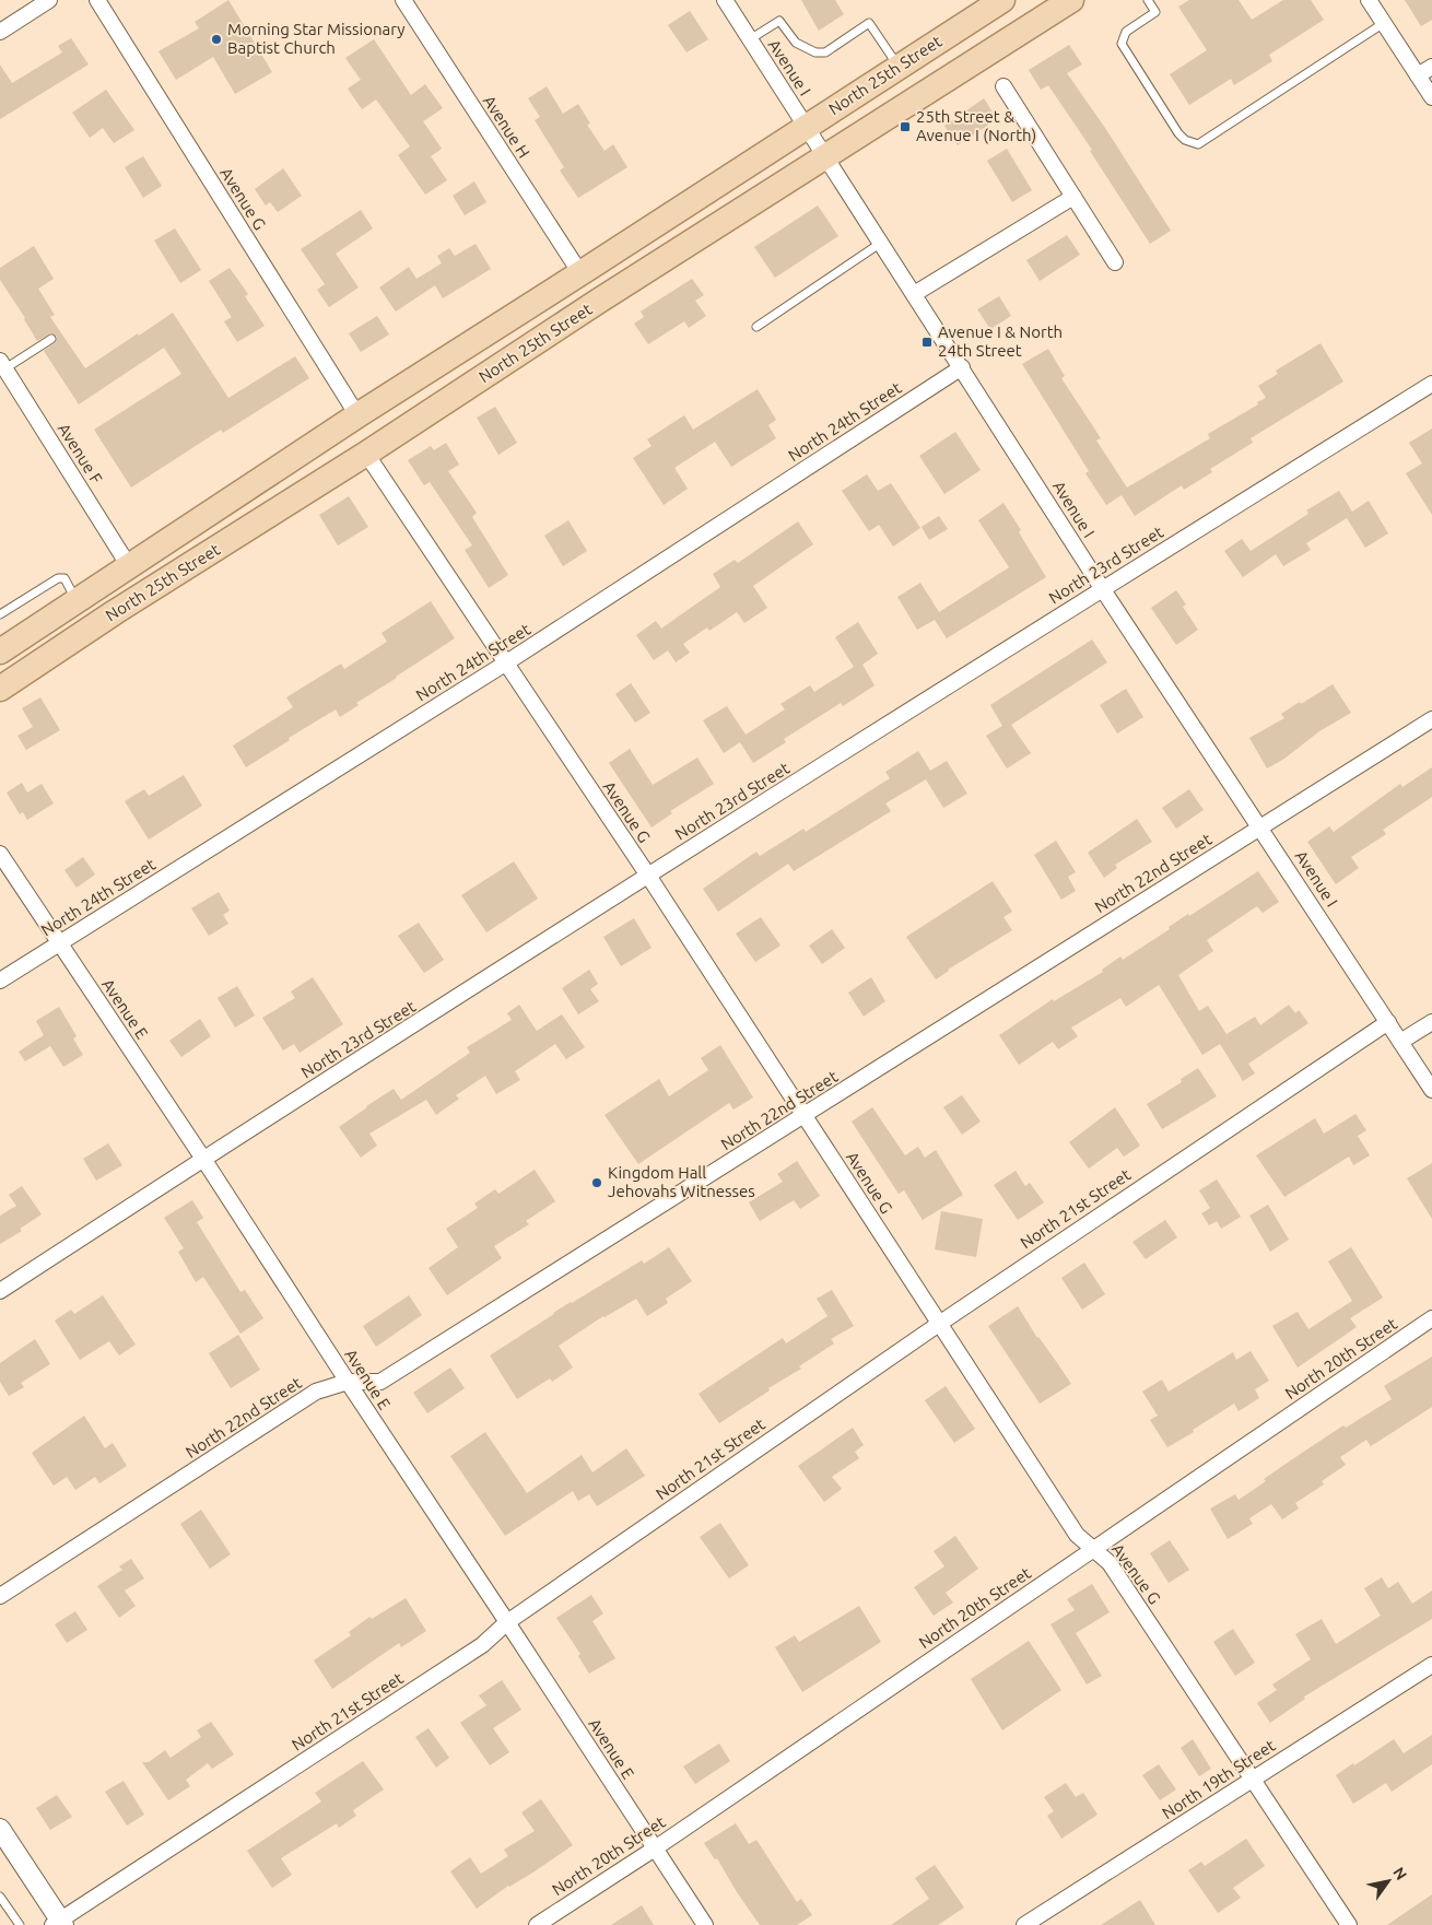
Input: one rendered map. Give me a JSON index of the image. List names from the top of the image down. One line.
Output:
{"streets":{"main road":["North 25th Street"],"street":["Avenue I","Avenue H","Avenue G","North 24th Street","Avenue F","North 23rd Street","North 22nd Street","Avenue E","North 21st Street","North 20th Street","North 19th Street"]},"crossings":[["Avenue I","North 25th Street"],["Avenue I","North 24th Street"],["Avenue I","North 23rd Street"],["Avenue I","North 22nd Street"],["Avenue I","North 21st Street"],["North 25th Street","Avenue H"],["North 25th Street","Avenue G"],["North 25th Street","Avenue F"],["Avenue G","North 24th Street"],["Avenue G","North 23rd Street"],["Avenue G","North 22nd Street"],["Avenue G","North 21st Street"],["Avenue G","North 20th Street"],["Avenue G","North 19th Street"],["North 24th Street","Avenue E"],["North 23rd Street","Avenue E"],["North 22nd Street","Avenue E"],["Avenue E","North 21st Street"],["Avenue E","North 20th Street"]],"places":{"other":["Morning Star Missionary Baptist Church","Kingdom Hall Jehovahs Witnesses"],"transit":["25th Street & Avenue I (North)","Avenue I & North 24th Street"]},"north":"top right"}
